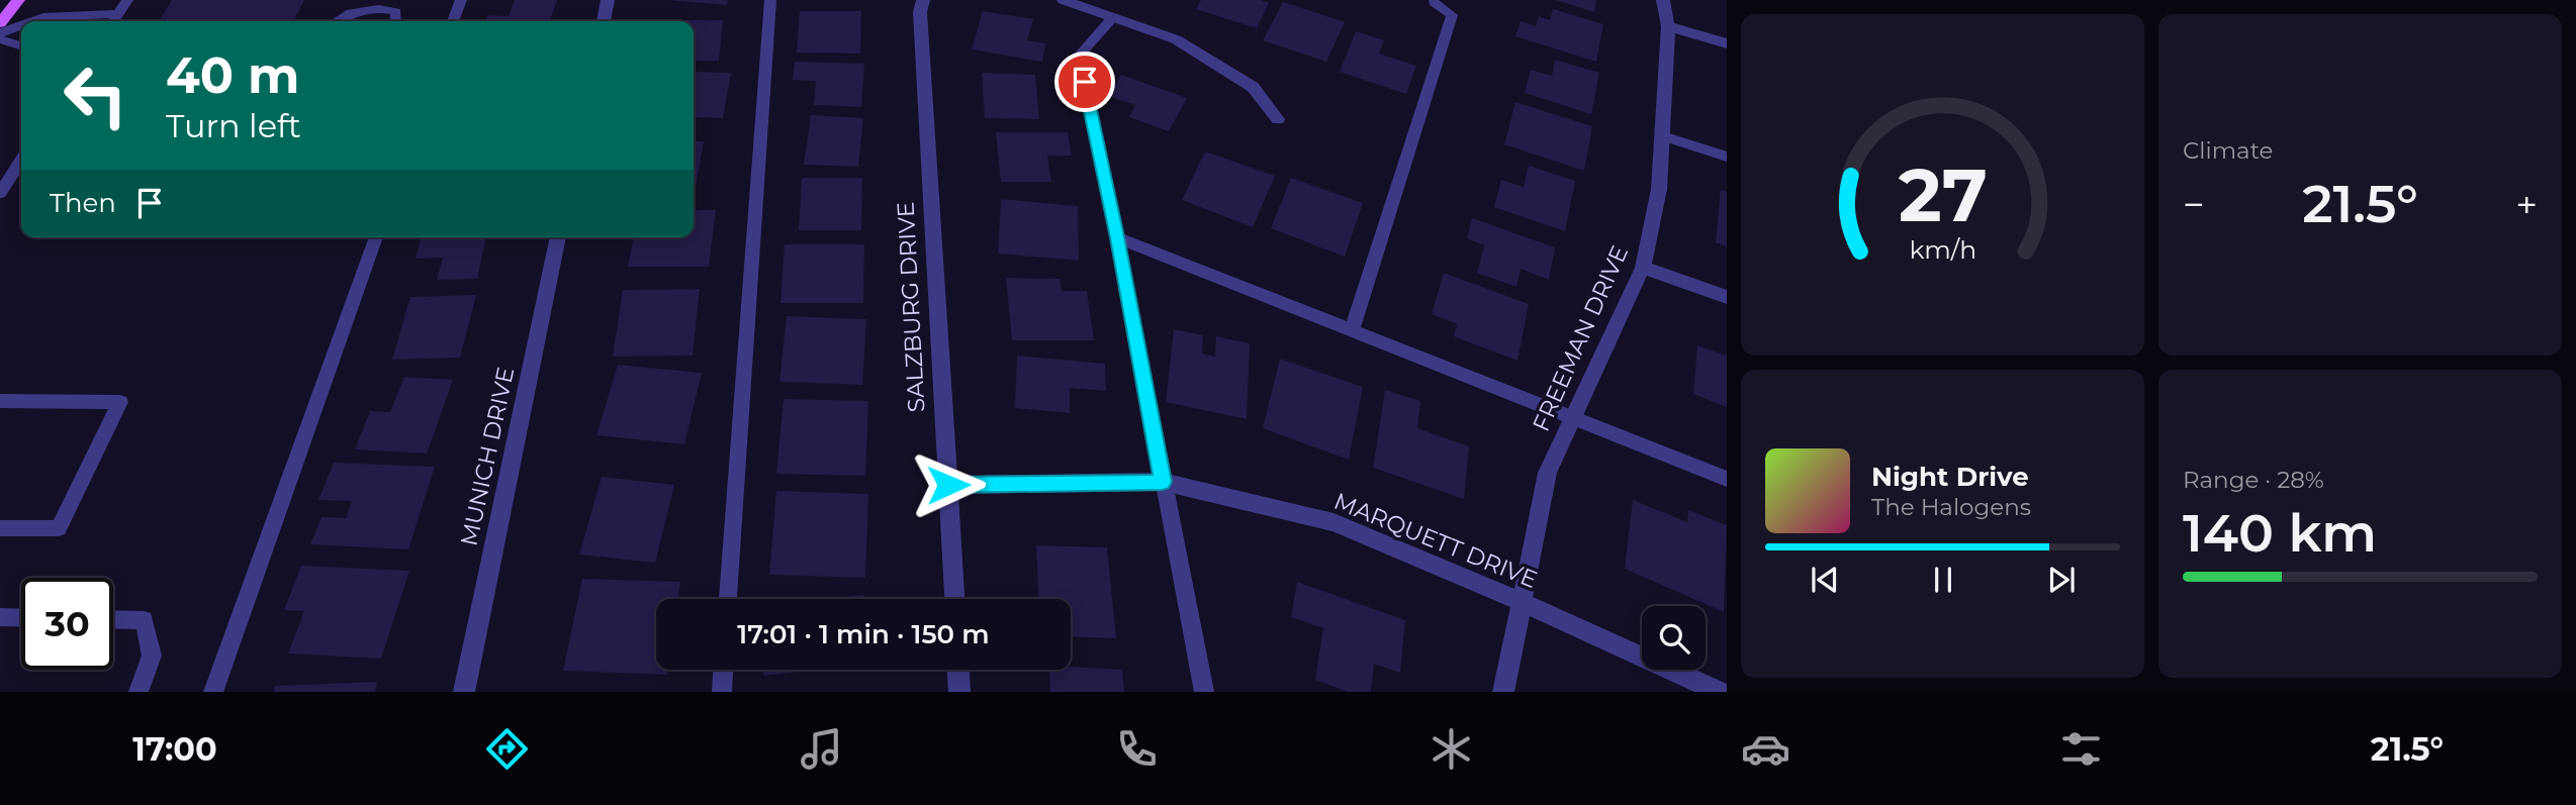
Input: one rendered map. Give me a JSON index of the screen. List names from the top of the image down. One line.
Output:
{"streets":{"street":["SALZBURG DRIVE","FREEMAN DRIVE","MUNICH DRIVE","MARQUETT DRIVE"]},"crossings":[["SALZBURG DRIVE","MARQUETT DRIVE"],["FREEMAN DRIVE","MARQUETT DRIVE"]],"page":{"tile":["Climate",["Range · 28%","140 km"]],"turn":["40 m","Turn left"],"then":"Then","heat":["−","21.5°","+"],"song":["Night Drive","The Halogens"],"limit":"30","trip":"17:01 · 1 min · 150 m","tabs":["17:00","21.5°"],"gauge":["27","km/h"]}}
